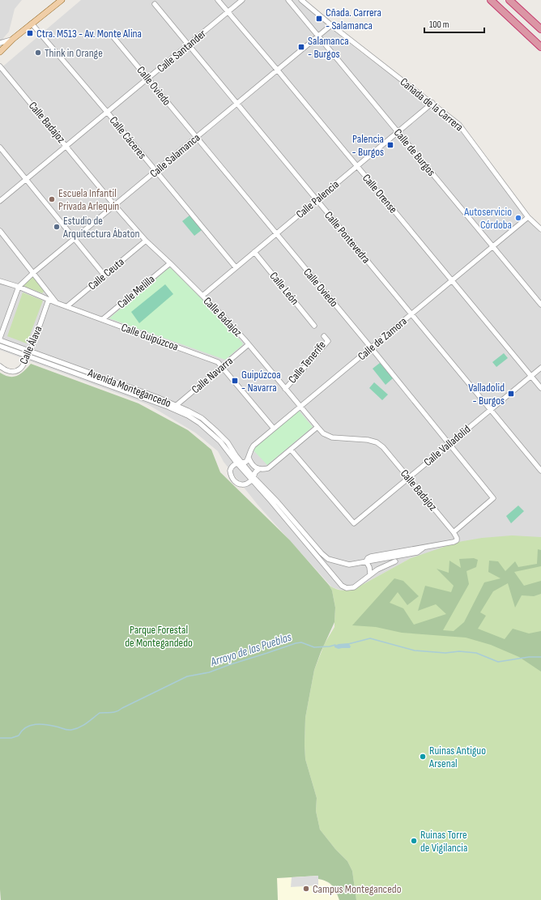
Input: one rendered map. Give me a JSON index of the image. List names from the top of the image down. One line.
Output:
{"streets":{"street":["Calle Santander","Calle Oviedo","Cañada de la Carrera","Calle Badajoz","Calle Cáceres","Calle de Burgos","Calle Salamanca","Calle Orense","Calle Palencia","Calle Pontevedra","Calle Ceuta","Calle León","Calle Melilla","Calle Guipúzcoa","Calle de Zamora","Calle Álava","Calle Tenerife","Calle Navarra","Avenida Montegancedo","Calle Valladolid"]},"crossings":[["Calle Santander","Calle Oviedo"],["Calle Santander","Calle Badajoz"],["Calle Santander","Calle Cáceres"],["Calle Santander","Calle Orense"],["Calle Santander","Calle Pontevedra"],["Calle Oviedo","Calle Badajoz"],["Calle Oviedo","Calle Salamanca"],["Calle Oviedo","Calle Palencia"],["Calle Oviedo","Calle de Zamora"],["Calle Oviedo","Calle Valladolid"],["Cañada de la Carrera","Calle Salamanca"],["Cañada de la Carrera","Calle Palencia"],["Cañada de la Carrera","Calle de Zamora"],["Calle Badajoz","Calle Salamanca"],["Calle Badajoz","Calle Palencia"],["Calle Badajoz","Calle Ceuta"],["Calle Badajoz","Calle Melilla"],["Calle Badajoz","Calle de Zamora"],["Calle Badajoz","Calle Tenerife"],["Calle Badajoz","Calle Navarra"],["Calle Badajoz","Avenida Montegancedo"],["Calle Badajoz","Calle Valladolid"],["Calle Cáceres","Calle Salamanca"],["Calle Cáceres","Calle Palencia"],["Calle de Burgos","Calle Salamanca"],["Calle de Burgos","Calle Palencia"],["Calle de Burgos","Calle de Zamora"],["Calle Salamanca","Calle Orense"],["Calle Salamanca","Calle Pontevedra"],["Calle Salamanca","Calle Guipúzcoa"],["Calle Orense","Calle Palencia"],["Calle Orense","Calle de Zamora"],["Calle Orense","Calle Valladolid"],["Calle Palencia","Calle Pontevedra"],["Calle Palencia","Calle León"],["Calle Pontevedra","Calle de Zamora"],["Calle Pontevedra","Calle Valladolid"],["Calle Ceuta","Calle Guipúzcoa"],["Calle Melilla","Calle Guipúzcoa"],["Calle Guipúzcoa","Calle de Zamora"],["Calle Guipúzcoa","Calle Álava"],["Calle Guipúzcoa","Calle Navarra"],["Calle de Zamora","Avenida Montegancedo"],["Calle Álava","Avenida Montegancedo"],["Calle Navarra","Avenida Montegancedo"]],"water":["Arroyo de las Pueblas"],"parks":["Parque Forestal de Montegandedo"],"places":{"transit":["Cñada. Carrera - Salamanca","Ctra. M513 - Av. Monte Alina","Salamanca - Burgos","Palencia - Burgos","Guipúzcoa - Navarra","Valladolid - Burgos"],"other":["Think in Orange","Escuela Infantil Privada Arlequín","Autoservicio Córdoba","Estudio de Arquitectura Ábaton","Ruinas Antiguo Arsenal","Ruinas Torre de Vigilancia","Campus Montegancedo"]},"scale_bar":"100 m"}
